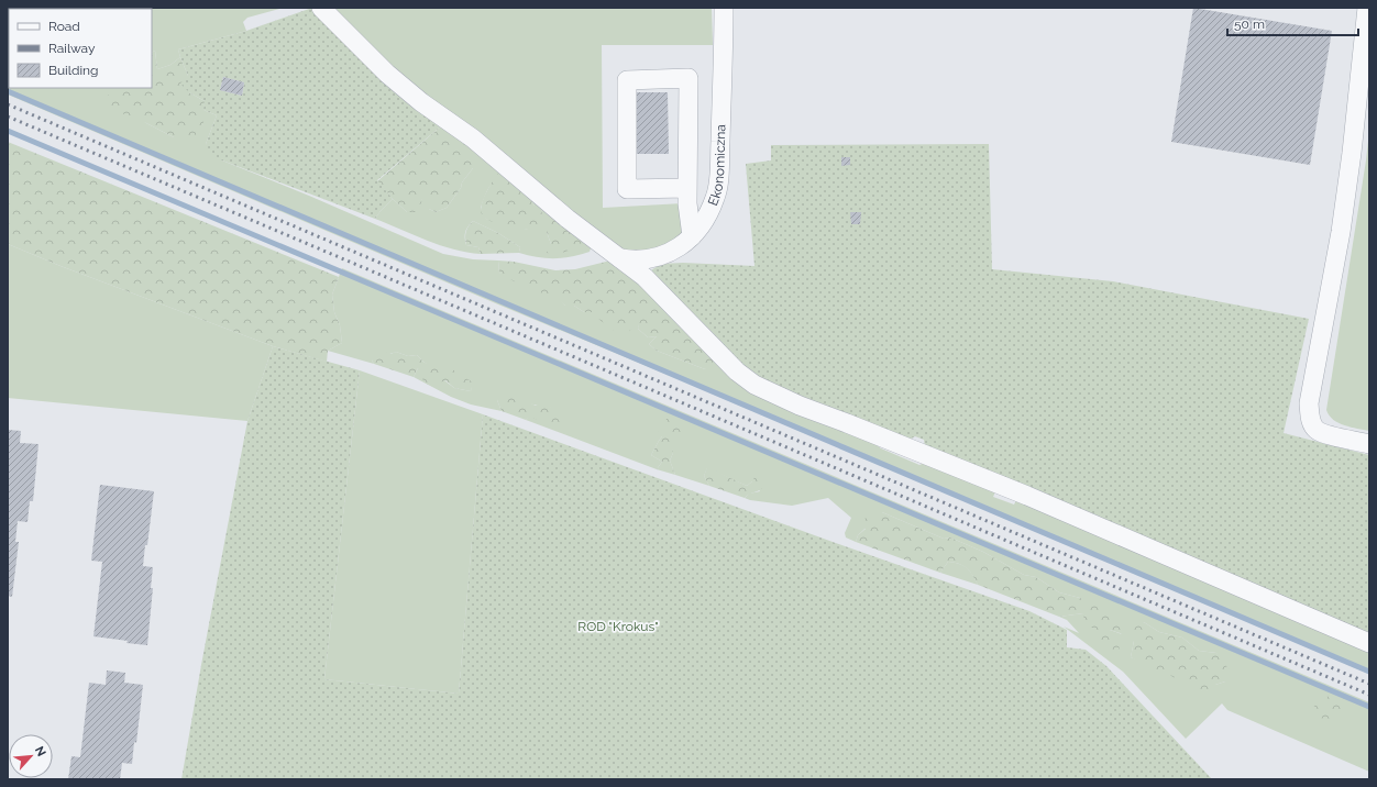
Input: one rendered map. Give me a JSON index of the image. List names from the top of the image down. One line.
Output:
{"streets":{"street":["Ekonomiczna"]},"parks":["ROD \"Krokus\""],"legend":["Road","Railway","Building"],"scale_bar":"50 m","north":"top right"}
